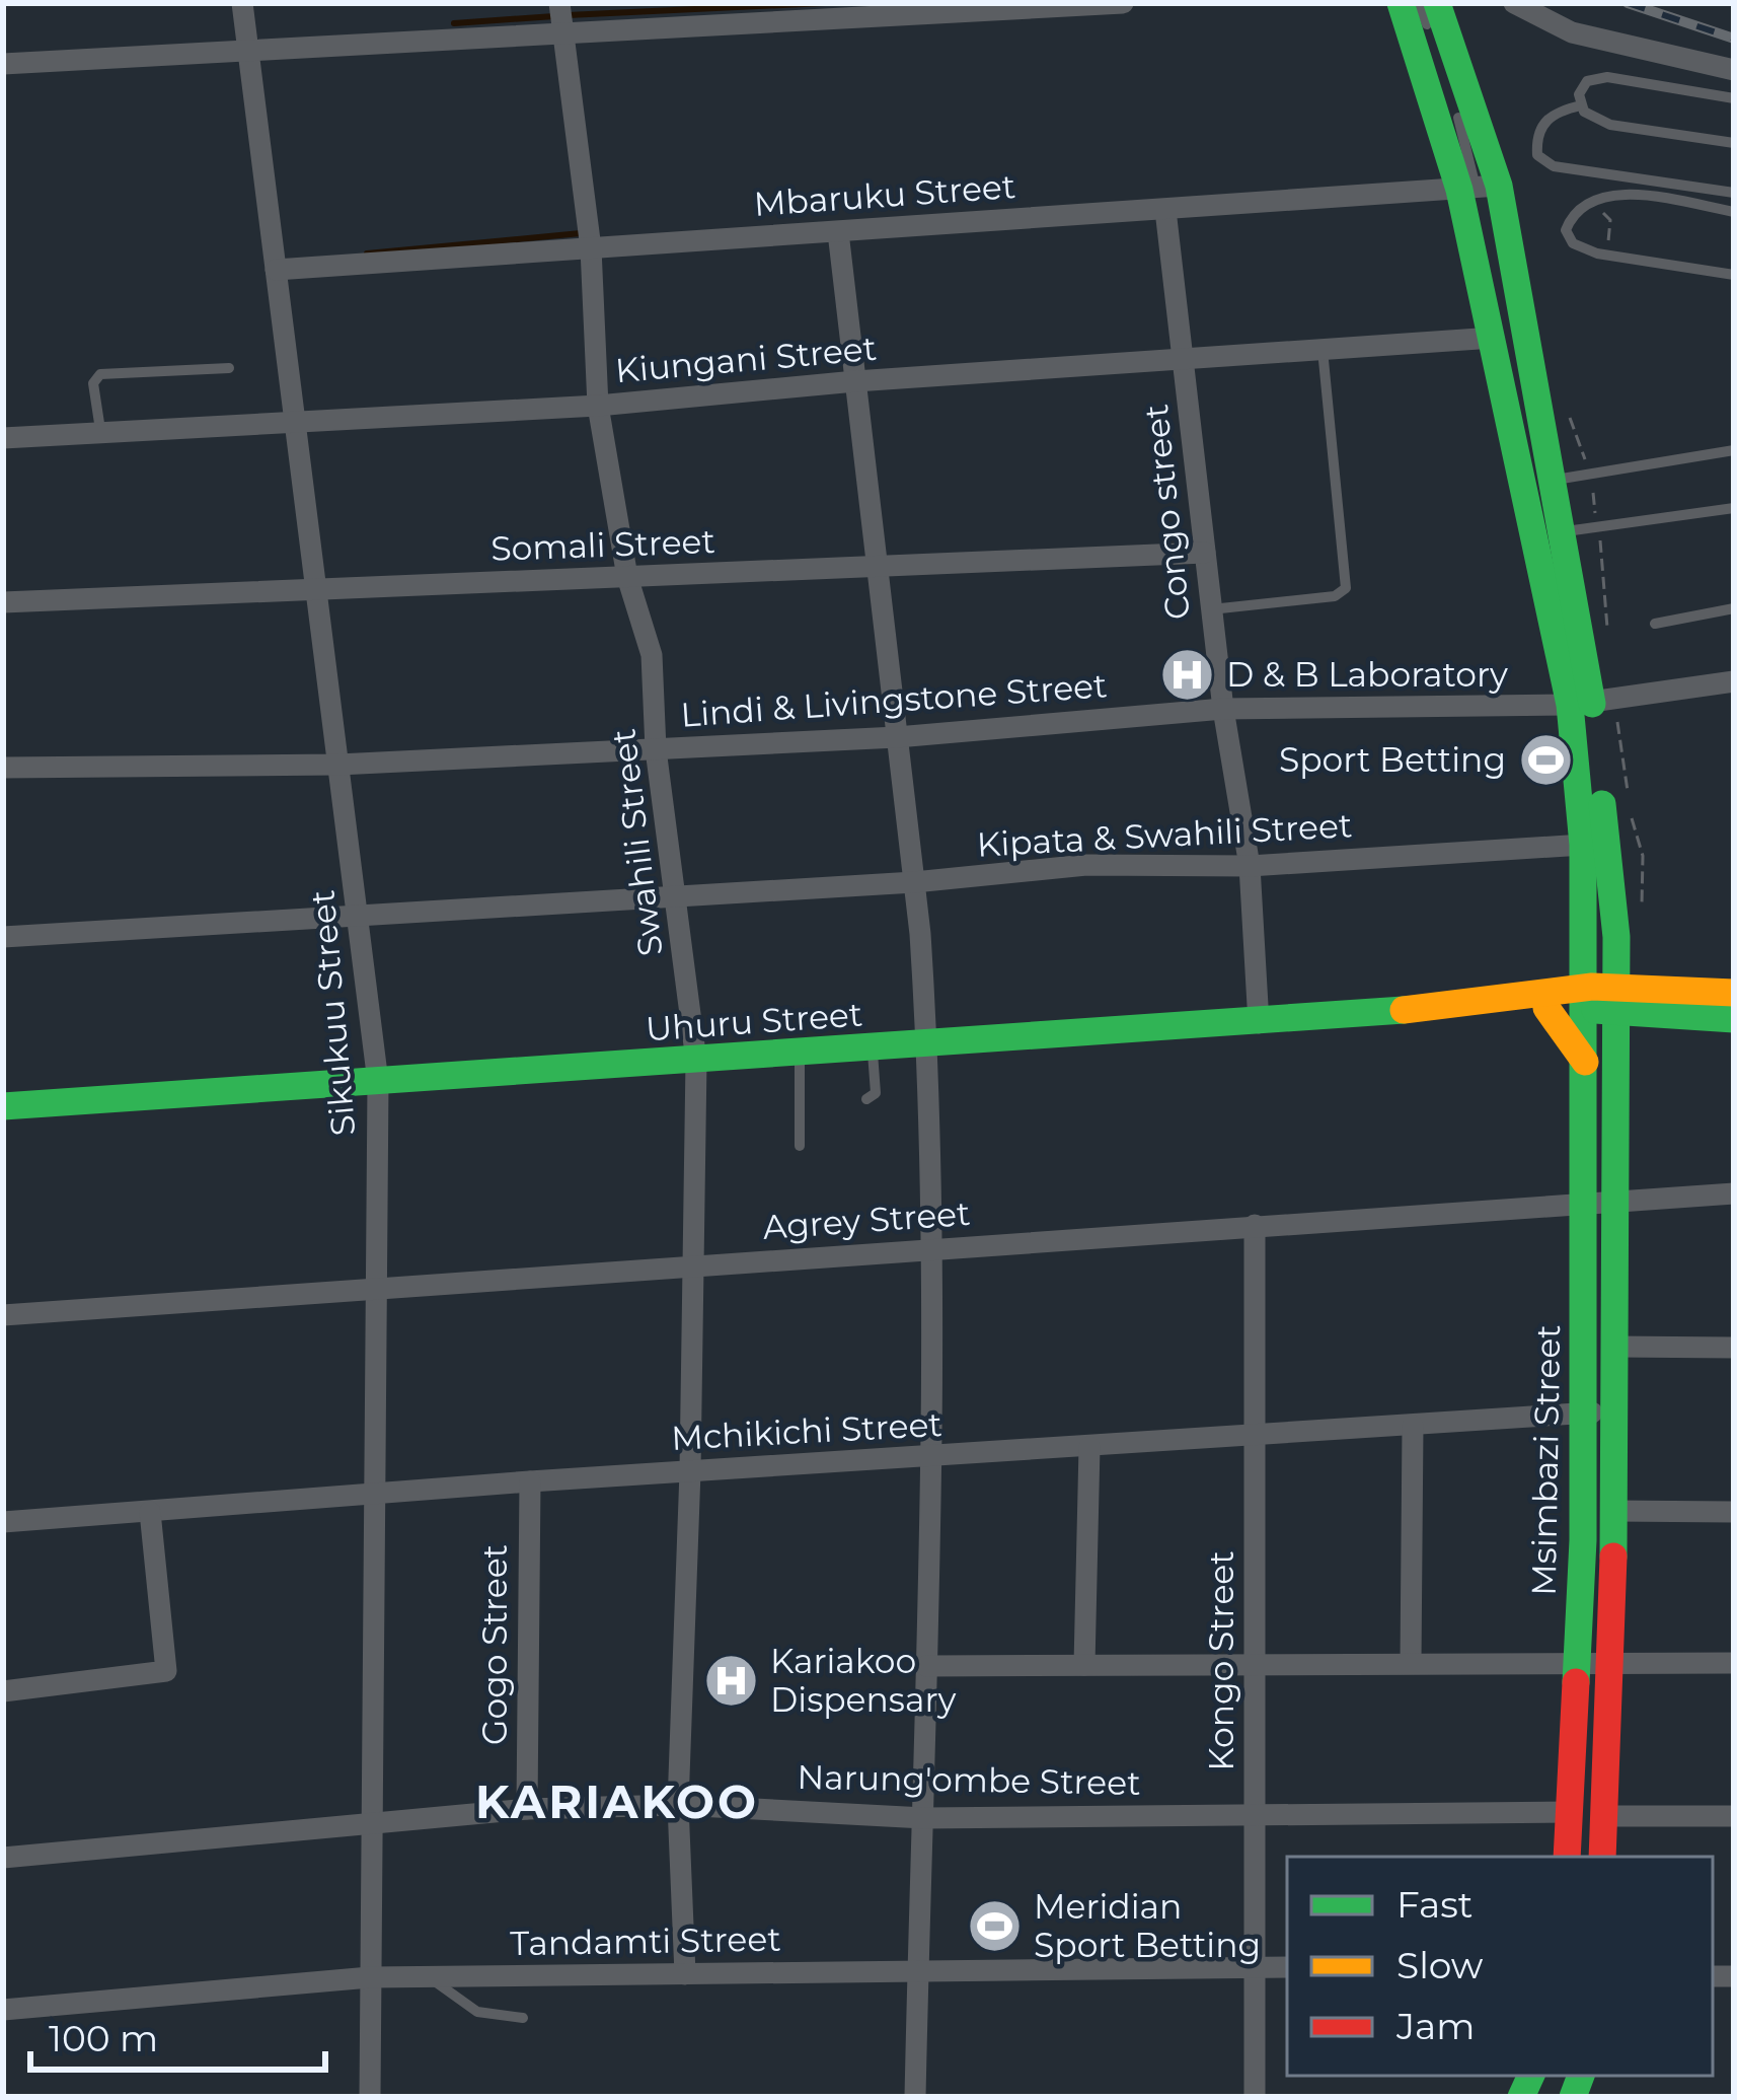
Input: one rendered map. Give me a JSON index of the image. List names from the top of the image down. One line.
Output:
{"streets":{"street":["Mbaruku Street","Kiungani Street","Congo street","Somali Street","Lindi & Livingstone Street","Kipata & Swahili Street","Swahili Street","Sikukuu Street","Uhuru Street","Agrey Street","Mchikichi Street","Msimbazi Street","Gogo Street","Kongo Street","Narung'ombe Street","Tandamti Street"]},"crossings":[["Mbaruku Street","Congo street"],["Mbaruku Street","Swahili Street"],["Mbaruku Street","Sikukuu Street"],["Kiungani Street","Congo street"],["Kiungani Street","Swahili Street"],["Kiungani Street","Sikukuu Street"],["Congo street","Somali Street"],["Congo street","Lindi & Livingstone Street"],["Congo street","Kipata & Swahili Street"],["Congo street","Uhuru Street"],["Somali Street","Swahili Street"],["Somali Street","Sikukuu Street"],["Lindi & Livingstone Street","Swahili Street"],["Lindi & Livingstone Street","Sikukuu Street"],["Kipata & Swahili Street","Swahili Street"],["Kipata & Swahili Street","Sikukuu Street"],["Swahili Street","Uhuru Street"],["Swahili Street","Agrey Street"],["Swahili Street","Mchikichi Street"],["Swahili Street","Narung'ombe Street"],["Swahili Street","Tandamti Street"],["Sikukuu Street","Uhuru Street"],["Sikukuu Street","Agrey Street"],["Sikukuu Street","Mchikichi Street"],["Sikukuu Street","Narung'ombe Street"],["Sikukuu Street","Tandamti Street"],["Uhuru Street","Msimbazi Street"],["Agrey Street","Msimbazi Street"],["Agrey Street","Kongo Street"],["Mchikichi Street","Msimbazi Street"],["Mchikichi Street","Gogo Street"],["Mchikichi Street","Kongo Street"],["Msimbazi Street","Narung'ombe Street"],["Gogo Street","Narung'ombe Street"],["Kongo Street","Narung'ombe Street"],["Kongo Street","Tandamti Street"]],"districts":["KARIAKOO"],"places":{"hospital":["D & B Laboratory","Kariakoo Dispensary"],"sports":["Sport Betting","Meridian Sport Betting"]},"legend":["Fast","Slow","Jam"],"scale_bar":"100 m"}
